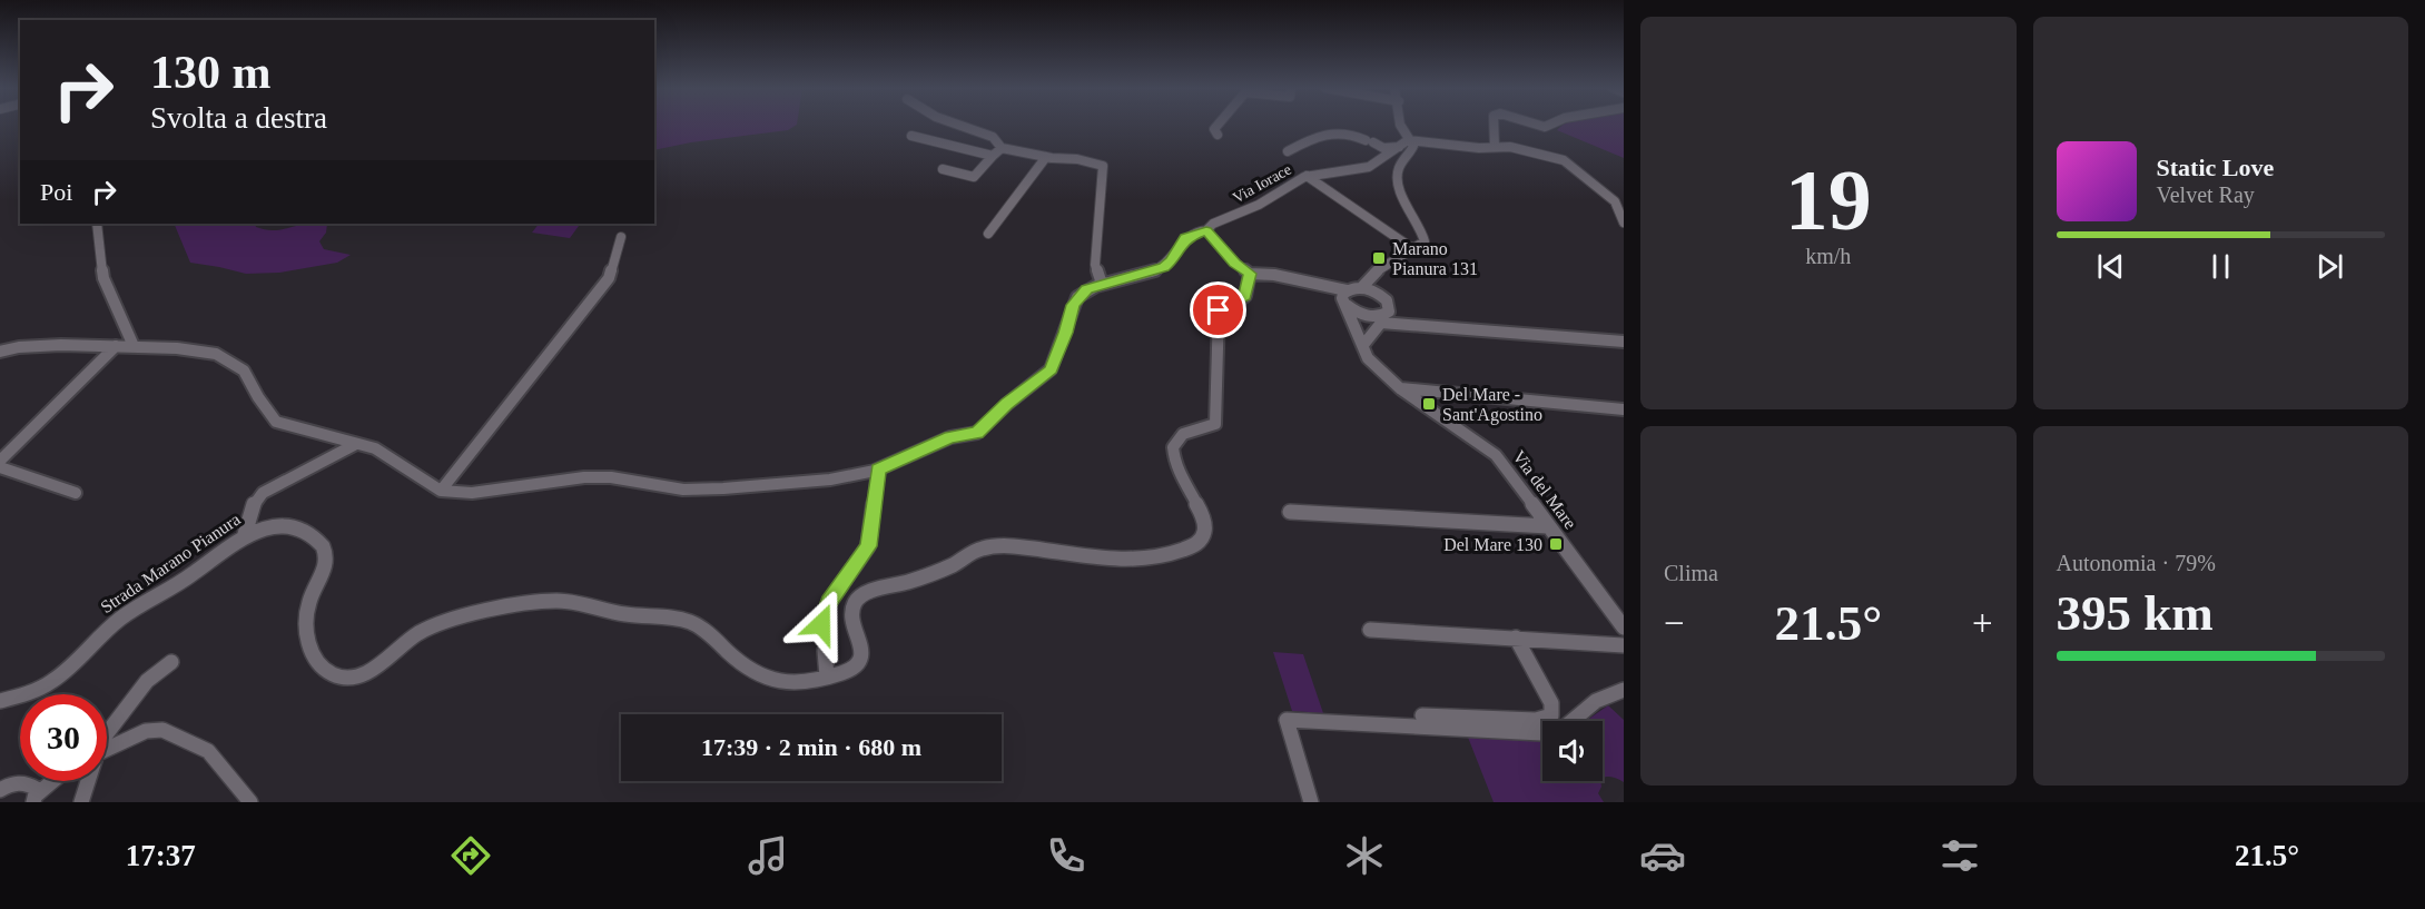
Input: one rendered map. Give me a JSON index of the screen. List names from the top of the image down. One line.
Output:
{"streets":{"street":["Via Iorace","Via del Mare","Strada Marano Pianura"]},"places":{"transit":["Marano Pianura 131","Del Mare - Sant'Agostino","Del Mare 130"]},"page":{"tile":[["19","km/h"],"Clima",["Autonomia · 79%","395 km"]],"turn":["130 m","Svolta a destra"],"song":["Static Love","Velvet Ray"],"then":"Poi","heat":["−","21.5°","+"],"limit":"30","trip":"17:39 · 2 min · 680 m","tabs":["17:37","21.5°"]}}
